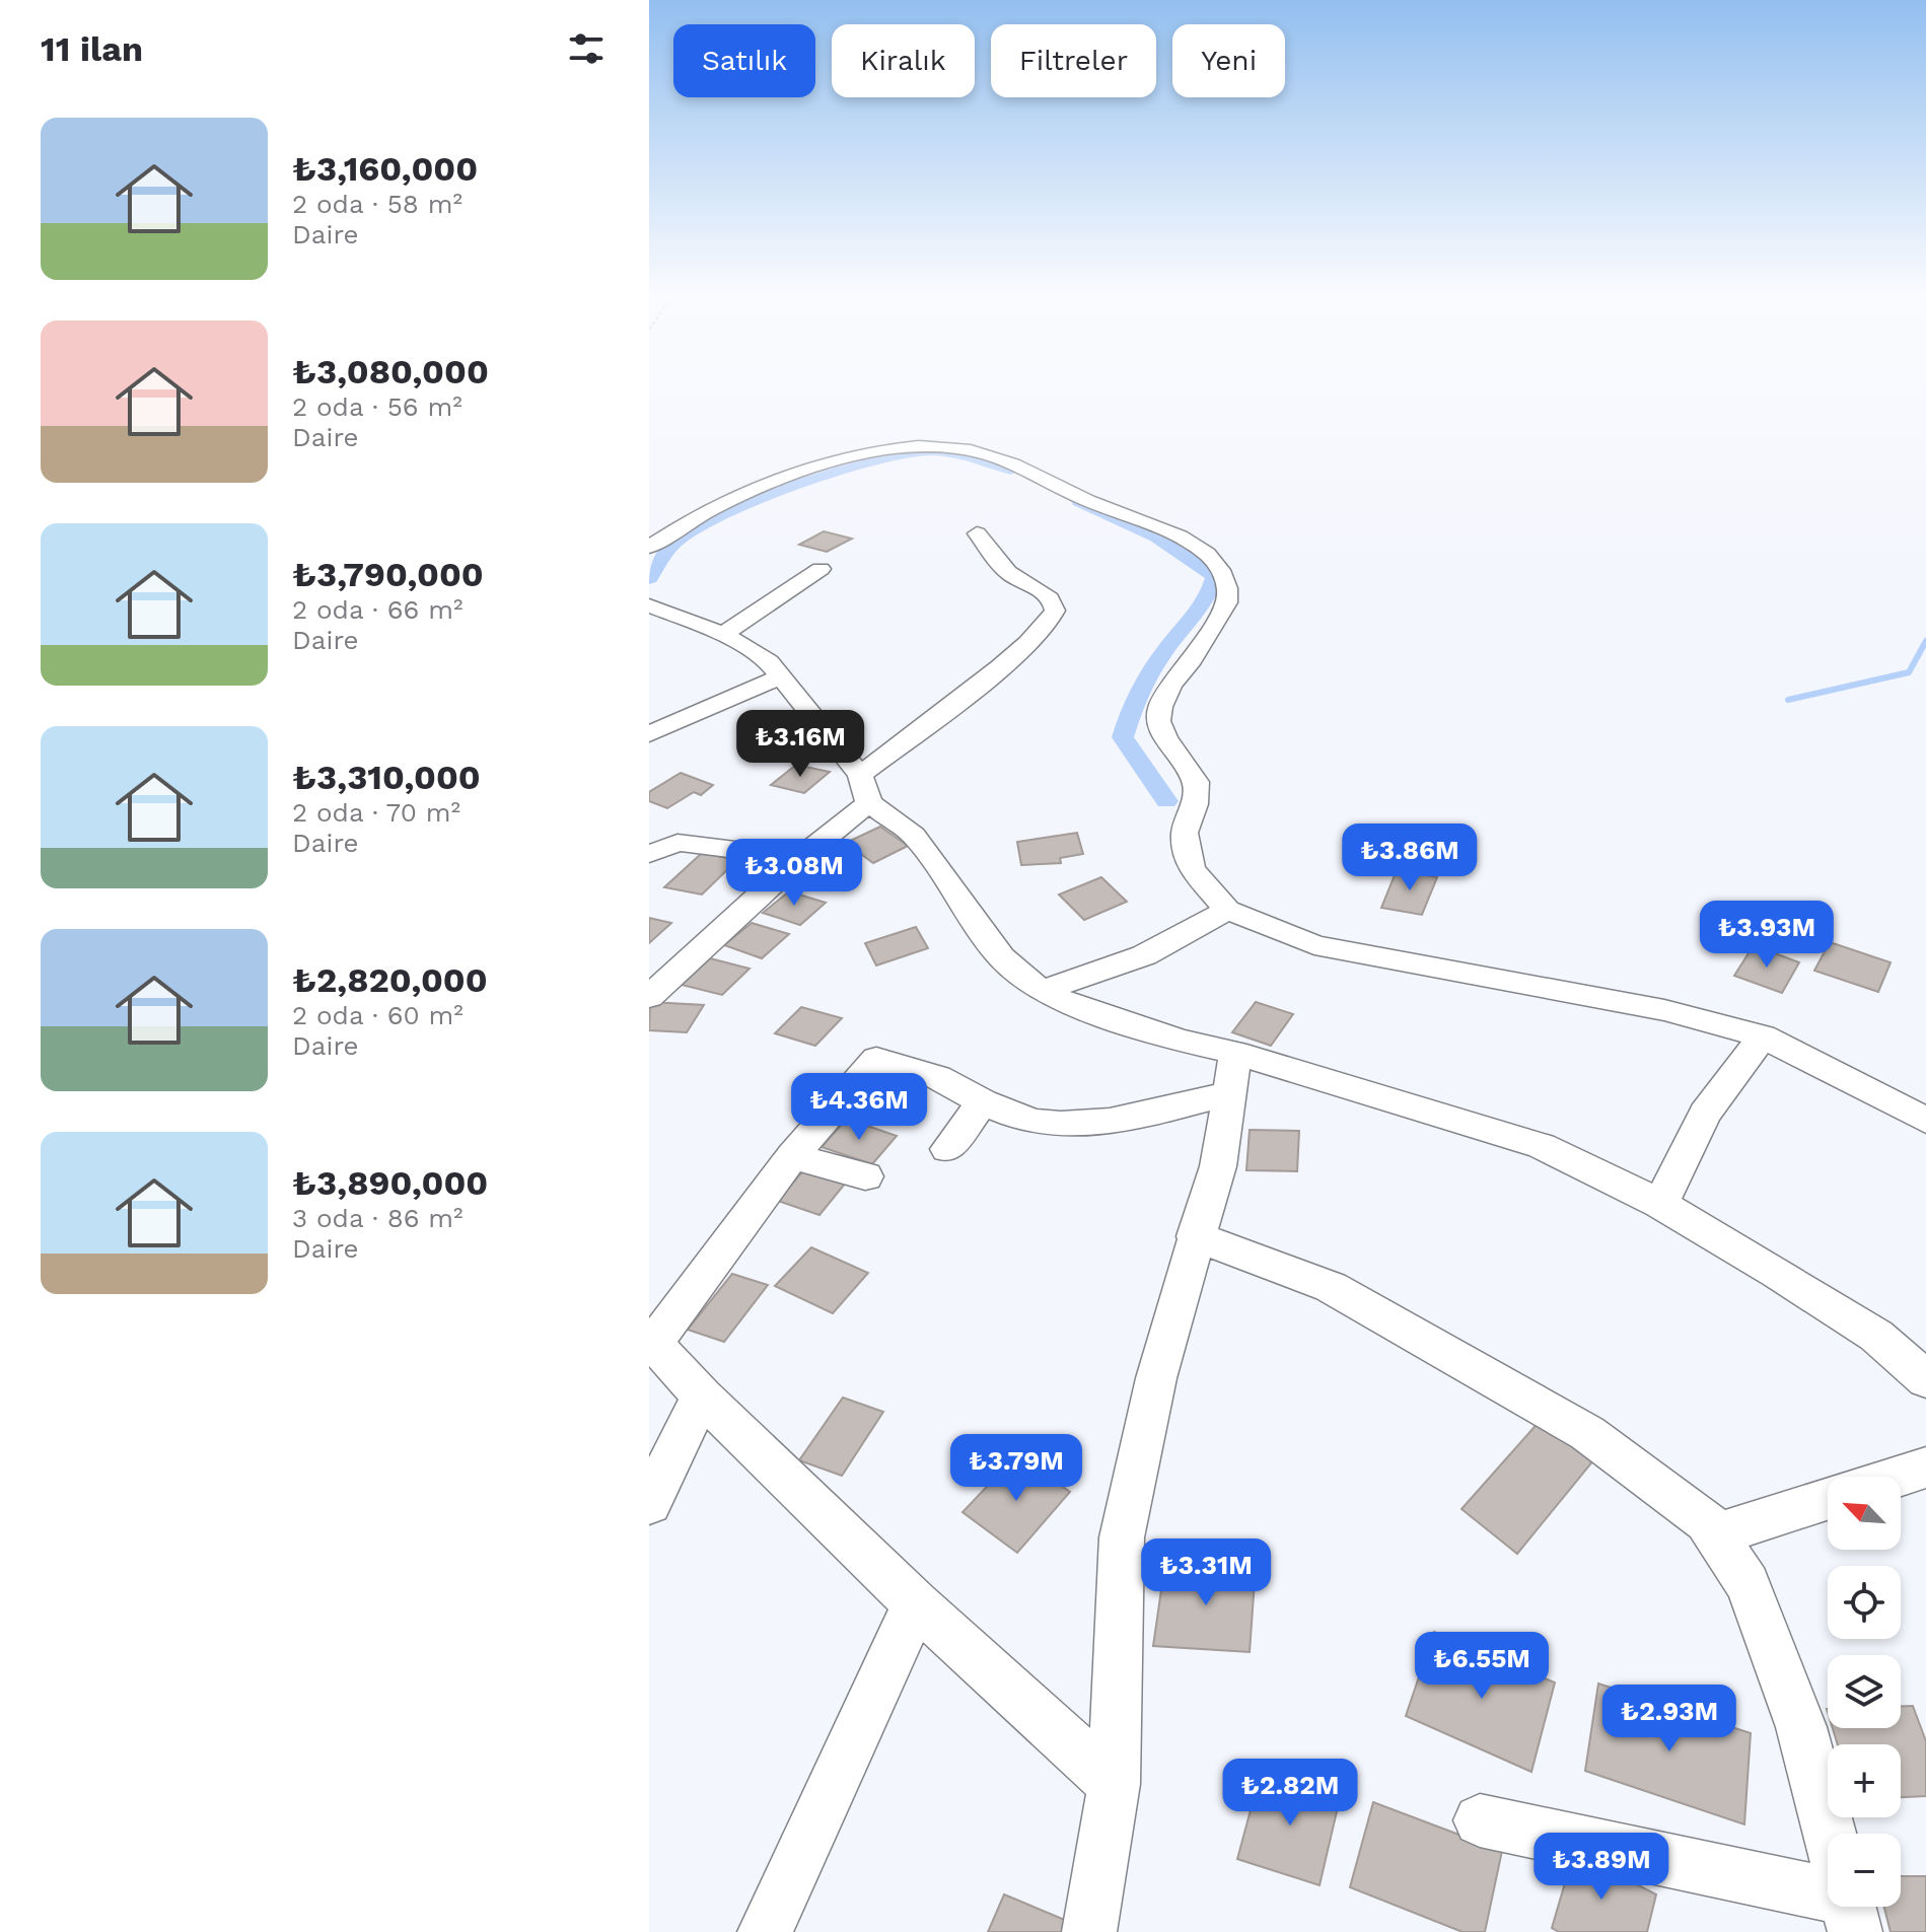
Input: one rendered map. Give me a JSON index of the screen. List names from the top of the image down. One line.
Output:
{"north":"top left","page":{"heading":"11 ilan","chip":["Satılık","Kiralık","Filtreler","Yeni"],"list":[{"name":"₺3,160,000","note":"2 oda · 58 m² · Daire"},{"name":"₺3,080,000","note":"2 oda · 56 m² · Daire"},{"name":"₺3,790,000","note":"2 oda · 66 m² · Daire"},{"name":"₺3,310,000","note":"2 oda · 70 m² · Daire"},{"name":"₺2,820,000","note":"2 oda · 60 m² · Daire"},{"name":"₺3,890,000","note":"3 oda · 86 m² · Daire"}],"price":["₺3.16M","₺3.86M","₺3.08M","₺3.93M","₺4.36M","₺3.79M","₺3.31M","₺6.55M","₺2.93M","₺2.82M","₺3.89M"],"map_buttons":["+","−"]}}
